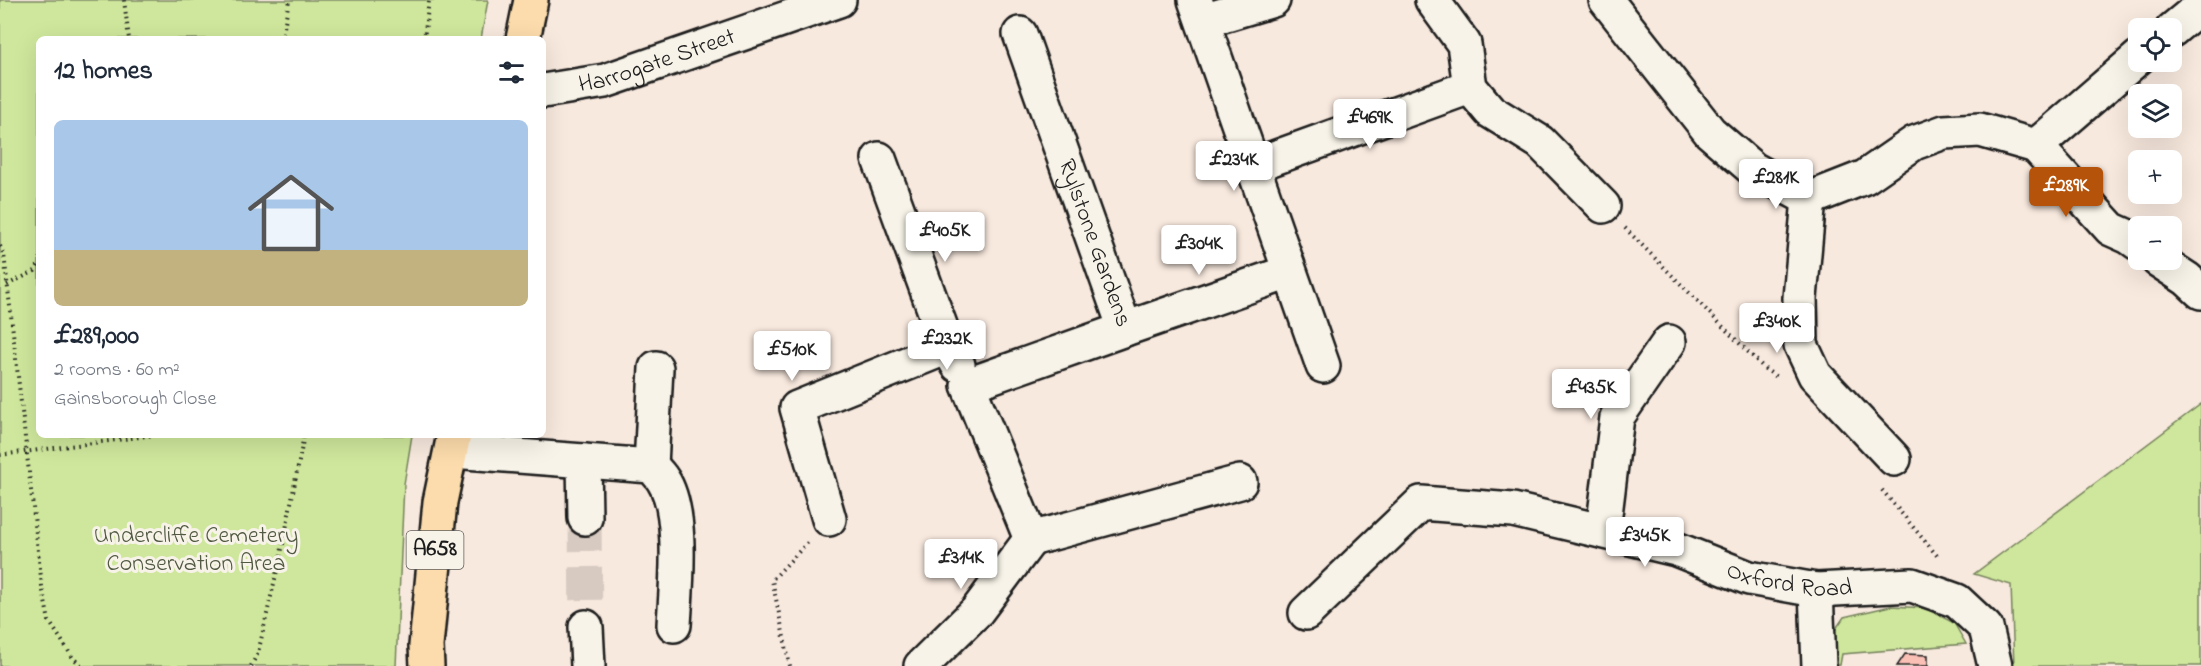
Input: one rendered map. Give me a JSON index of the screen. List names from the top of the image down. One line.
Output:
{"streets":{"main road":["A658"],"street":["Harrogate Street","Rylstone Gardens","Oxford Road"]},"parks":["Undercliffe Cemetery Conservation Area"],"page":{"map_buttons":["+","−"],"heading":"12 homes","price":["£469K","£234K","£281K","£289K","£405K","£304K","£340K","£232K","£510K","£435K","£345K","£314K"],"list":[{"name":"£289,000","note":"2 rooms · 60 m² · Gainsborough Close"}]}}
